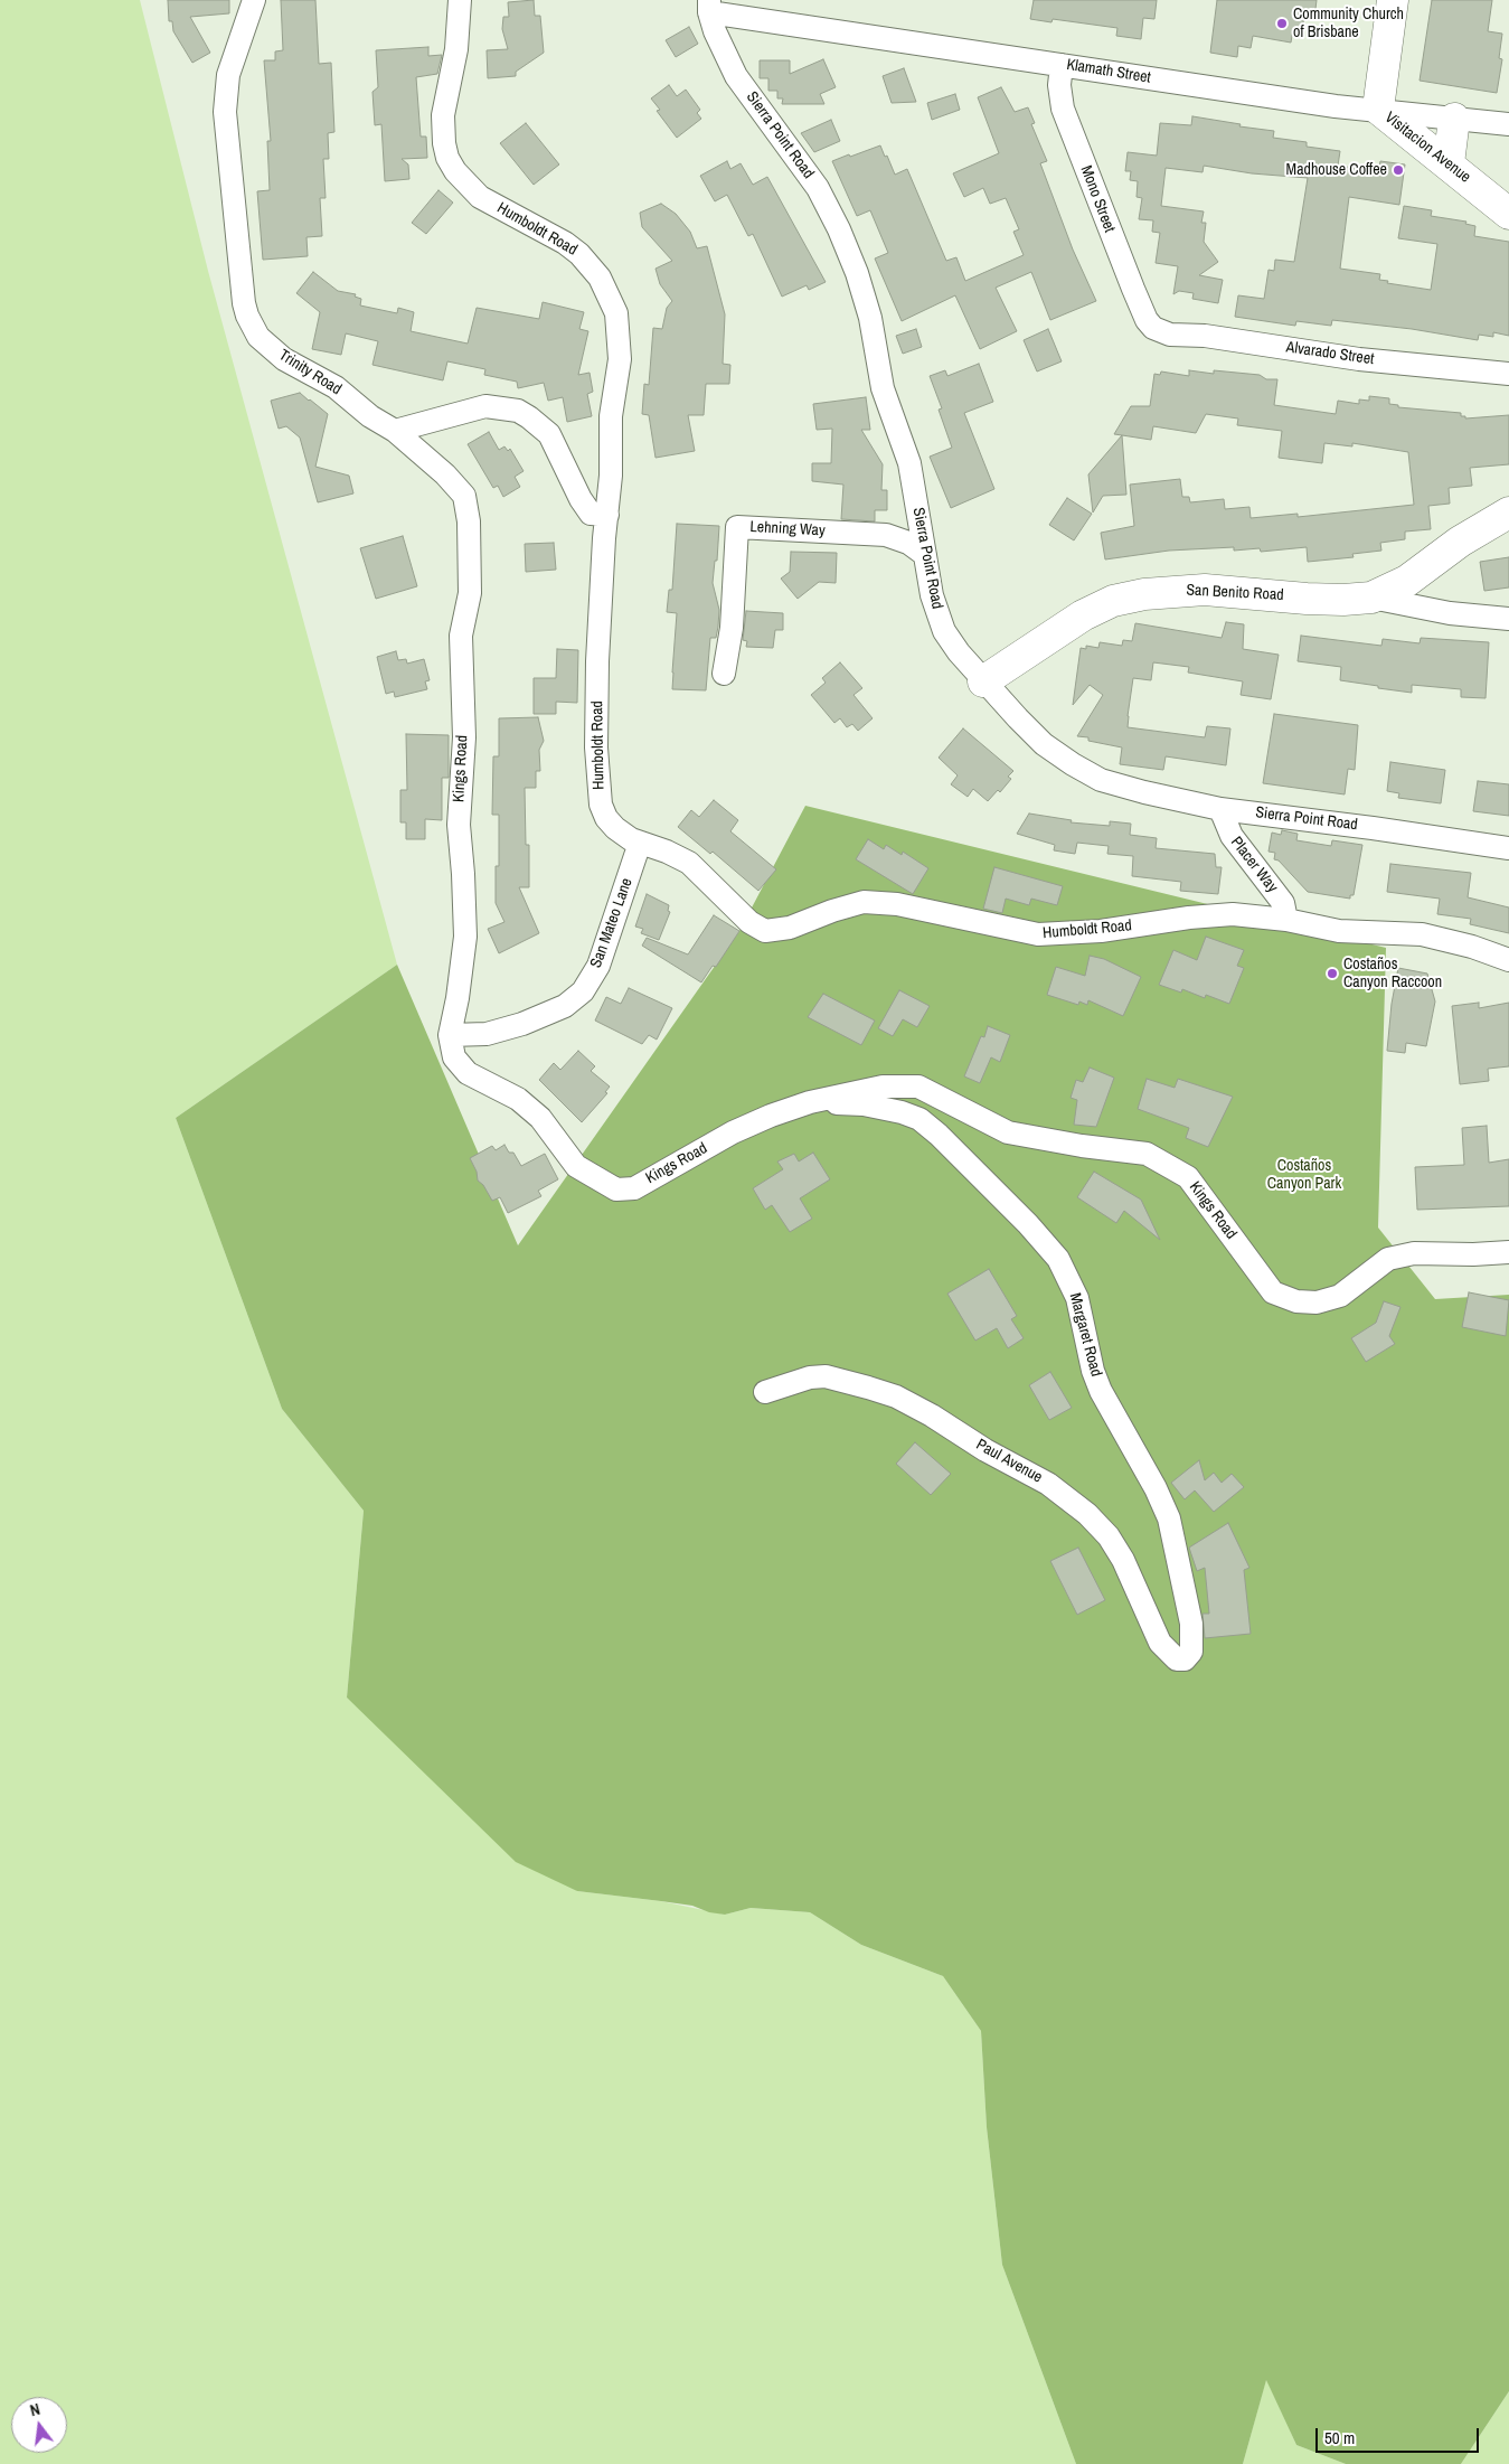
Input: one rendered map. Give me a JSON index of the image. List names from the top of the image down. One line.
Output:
{"streets":{"street":["Klamath Street","Sierra Point Road","Visitacion Avenue","Mono Street","Humboldt Road","Alvarado Street","Trinity Road","Lehning Way","San Benito Road","Kings Road","Placer Way","San Mateo Lane","Margaret Road","Paul Avenue"]},"crossings":[["Klamath Street","Sierra Point Road"],["Klamath Street","Visitacion Avenue"],["Klamath Street","Mono Street"],["Sierra Point Road","Lehning Way"],["Sierra Point Road","San Benito Road"],["Sierra Point Road","Placer Way"],["Mono Street","Alvarado Street"],["Humboldt Road","Placer Way"],["Humboldt Road","San Mateo Lane"],["Trinity Road","Kings Road"],["Kings Road","San Mateo Lane"],["Kings Road","Margaret Road"],["Margaret Road","Paul Avenue"]],"parks":["Costaños Canyon Park"],"places":["Community Church of Brisbane","Madhouse Coffee","Costaños Canyon Raccoon"],"scale_bar":"50 m","north":"top"}
